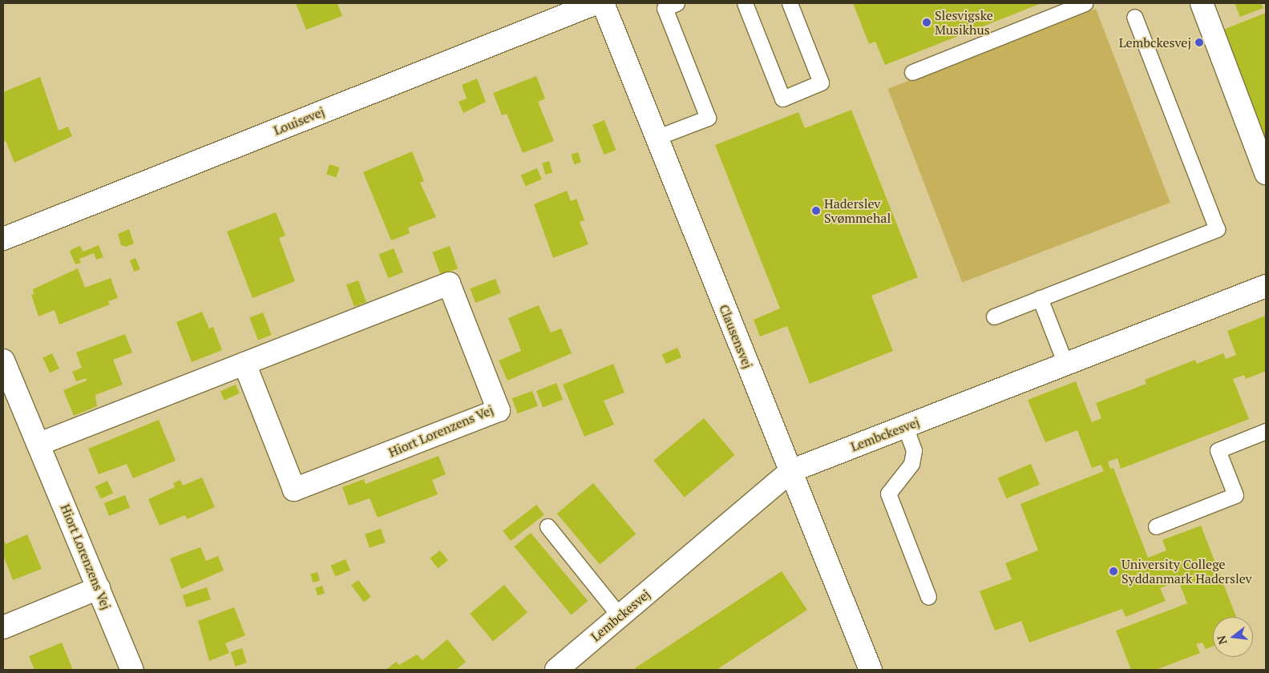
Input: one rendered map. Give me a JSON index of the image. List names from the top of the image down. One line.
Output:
{"streets":{"street":["Louisevej","Clausensvej","Hiort Lorenzens Vej","Lembckesvej"]},"crossings":[["Clausensvej","Lembckesvej"]],"places":["Slesvigske Musikhus","Lembckesvej","Haderslev Svømmehal","University College Syddanmark Haderslev"],"north":"left"}
